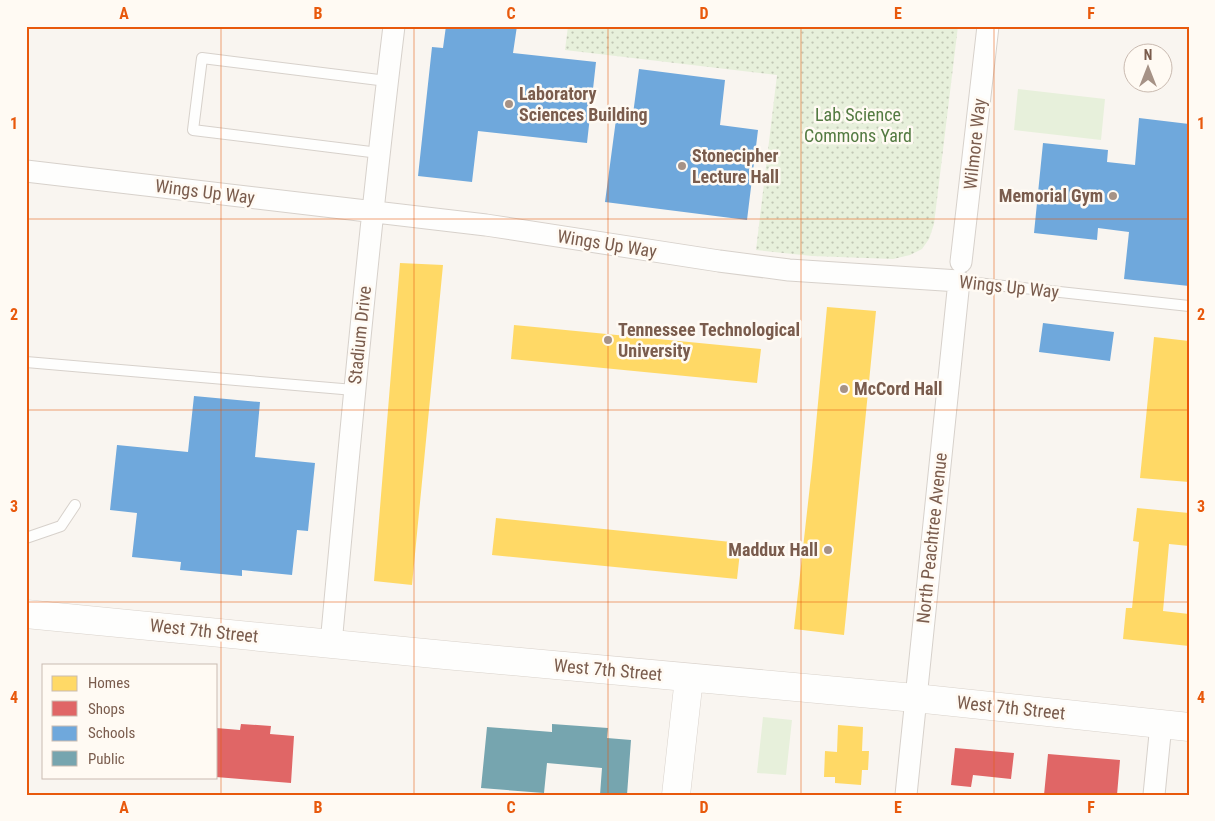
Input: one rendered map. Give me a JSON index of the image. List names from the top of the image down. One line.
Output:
{"streets":{"street":["Wilmore Way","Wings Up Way","Stadium Drive","North Peachtree Avenue","West 7th Street"]},"crossings":[["Wilmore Way","Wings Up Way"],["Wilmore Way","North Peachtree Avenue"],["Wings Up Way","Stadium Drive"],["Wings Up Way","North Peachtree Avenue"],["Stadium Drive","West 7th Street"],["North Peachtree Avenue","West 7th Street"]],"parks":["Lab Science Commons Yard"],"places":["Laboratory Sciences Building","Stonecipher Lecture Hall","Memorial Gym","Tennessee Technological University","McCord Hall","Maddux Hall"],"legend":["Homes","Shops","Schools","Public"],"north":"top","grid":{"columns":["A","B","C","D","E","F"],"rows":["1","2","3","4"]}}
